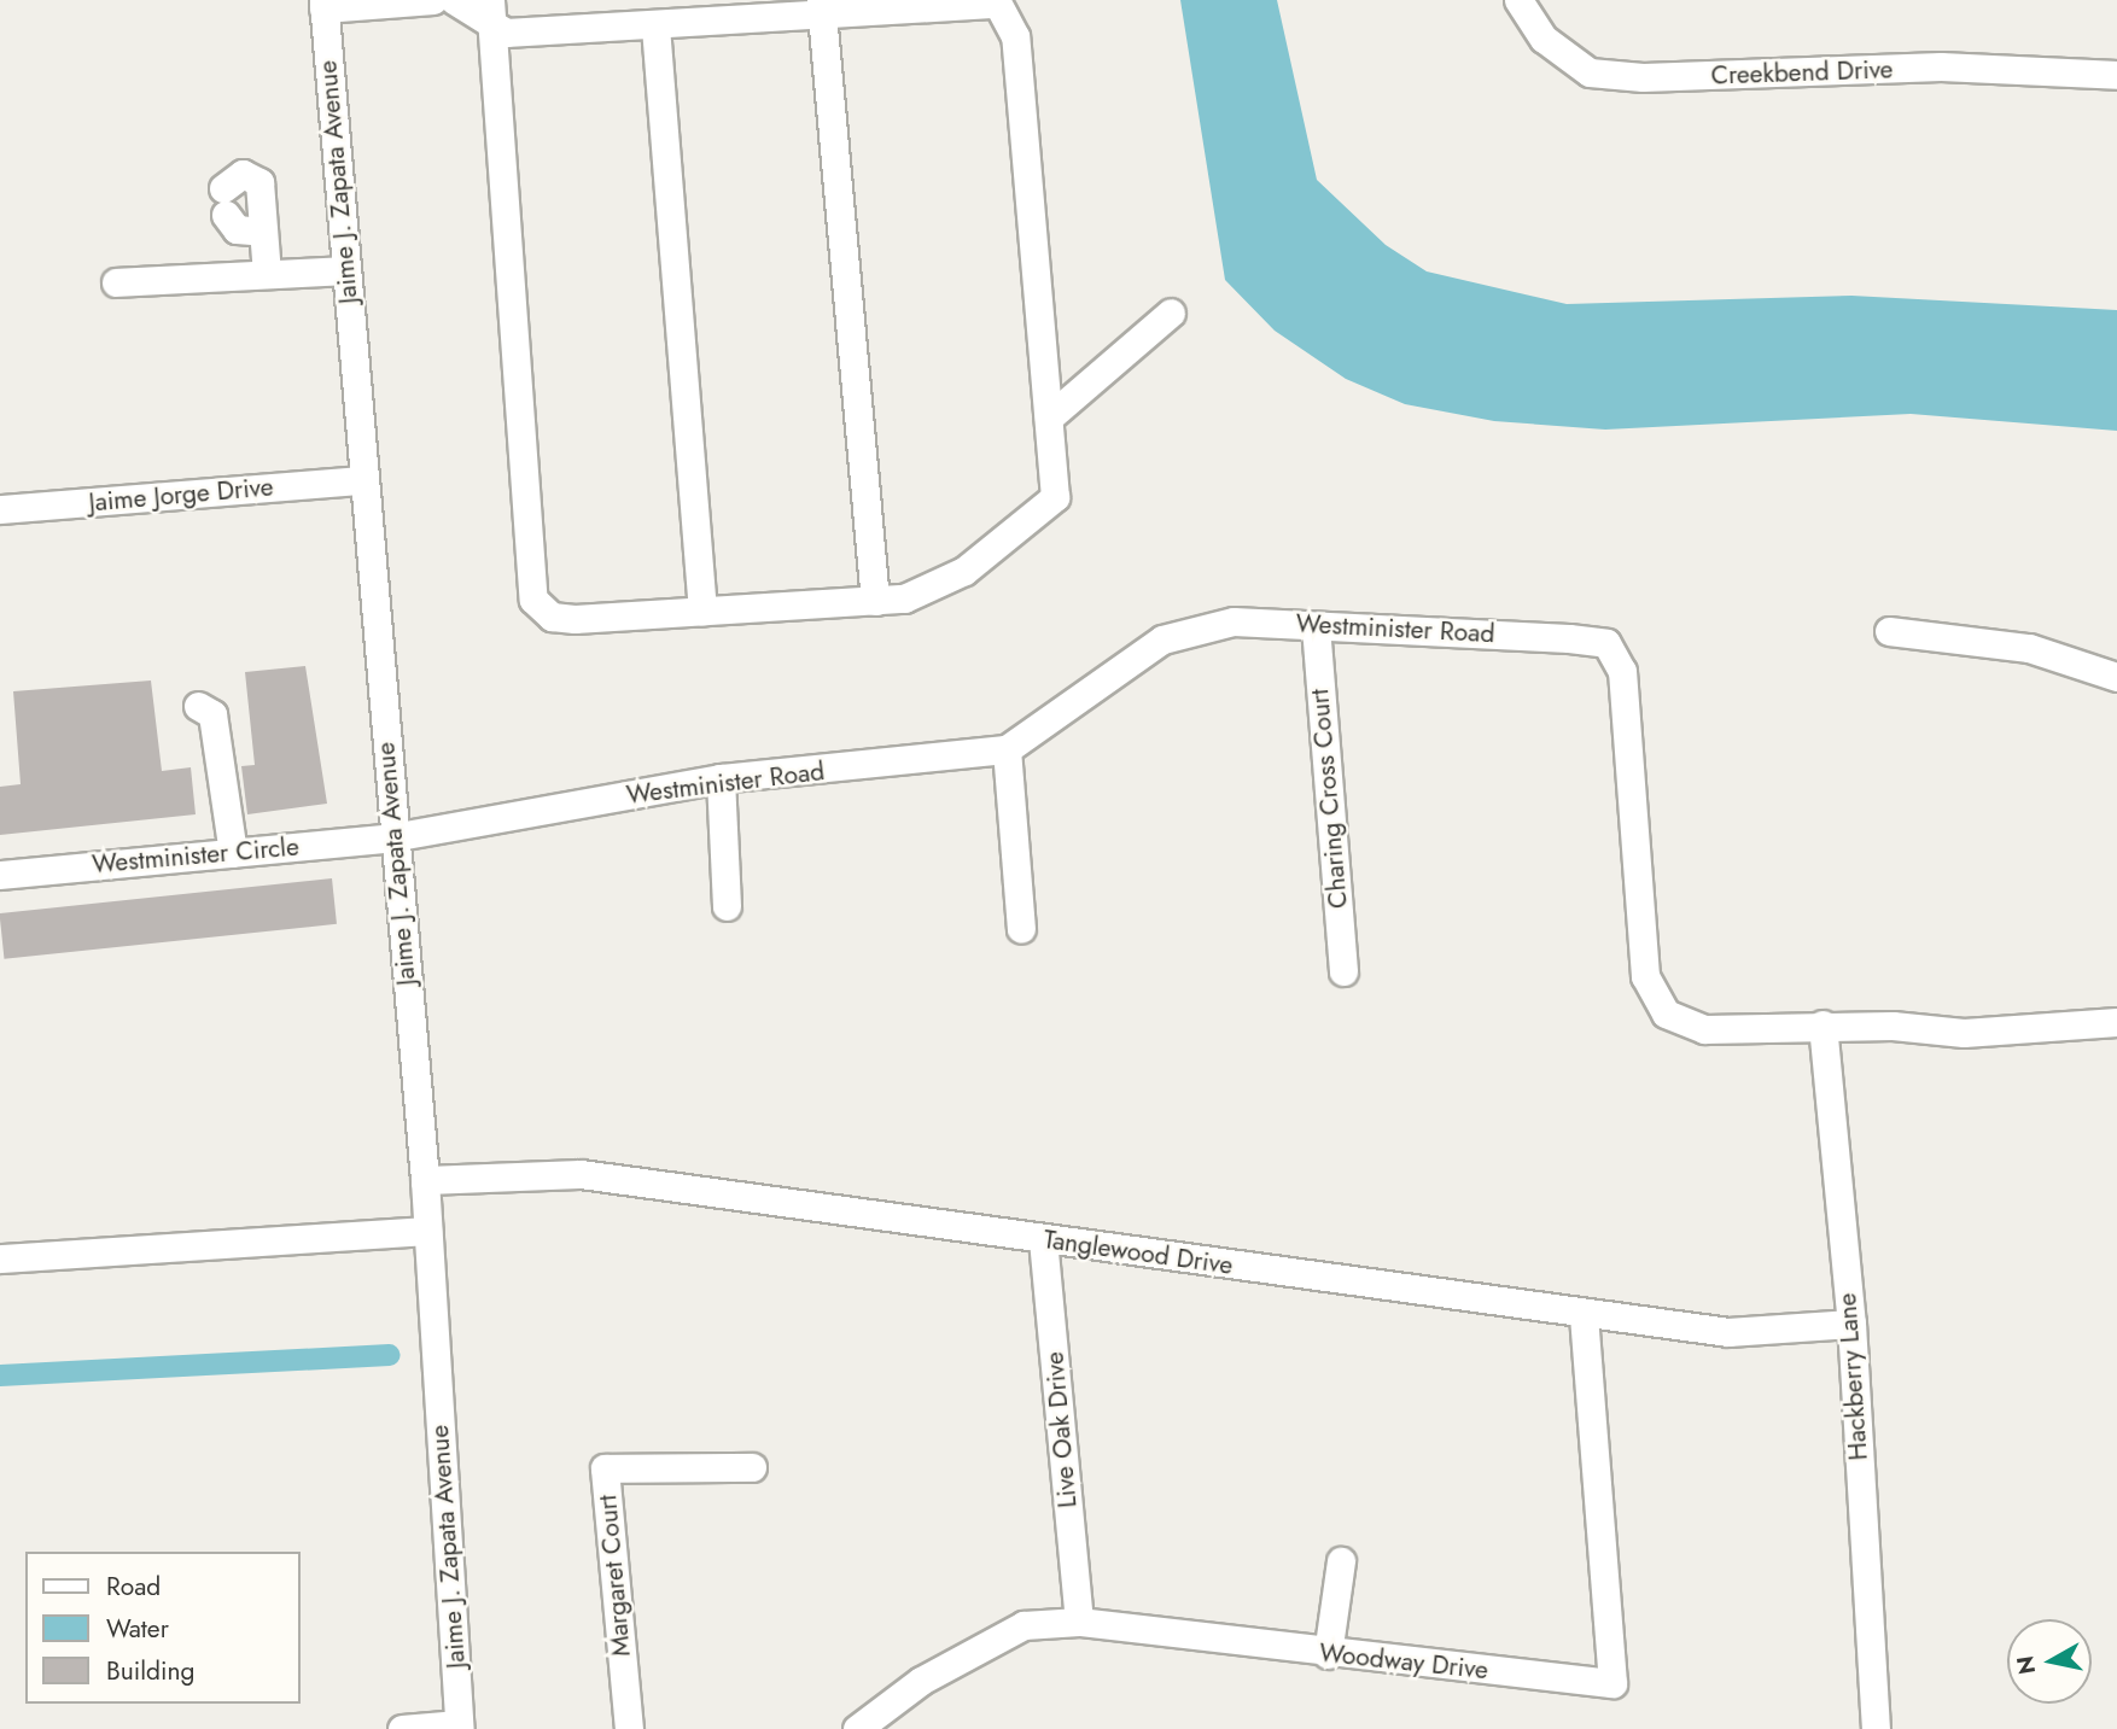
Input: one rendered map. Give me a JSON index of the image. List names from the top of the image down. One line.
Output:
{"streets":{"street":["Creekbend Drive","Jaime J. Zapata Avenue","Jaime Jorge Drive","Westminister Road","Charing Cross Court","Westminister Circle","Tanglewood Drive","Hackberry Lane","Live Oak Drive","Margaret Court","Woodway Drive"]},"crossings":[["Jaime J. Zapata Avenue","Jaime Jorge Drive"],["Jaime J. Zapata Avenue","Westminister Road"],["Jaime J. Zapata Avenue","Westminister Circle"],["Jaime J. Zapata Avenue","Tanglewood Drive"],["Westminister Road","Charing Cross Court"],["Westminister Road","Westminister Circle"],["Westminister Road","Hackberry Lane"],["Tanglewood Drive","Hackberry Lane"],["Tanglewood Drive","Live Oak Drive"],["Tanglewood Drive","Woodway Drive"],["Live Oak Drive","Woodway Drive"]],"legend":["Road","Water","Building"],"north":"left"}
